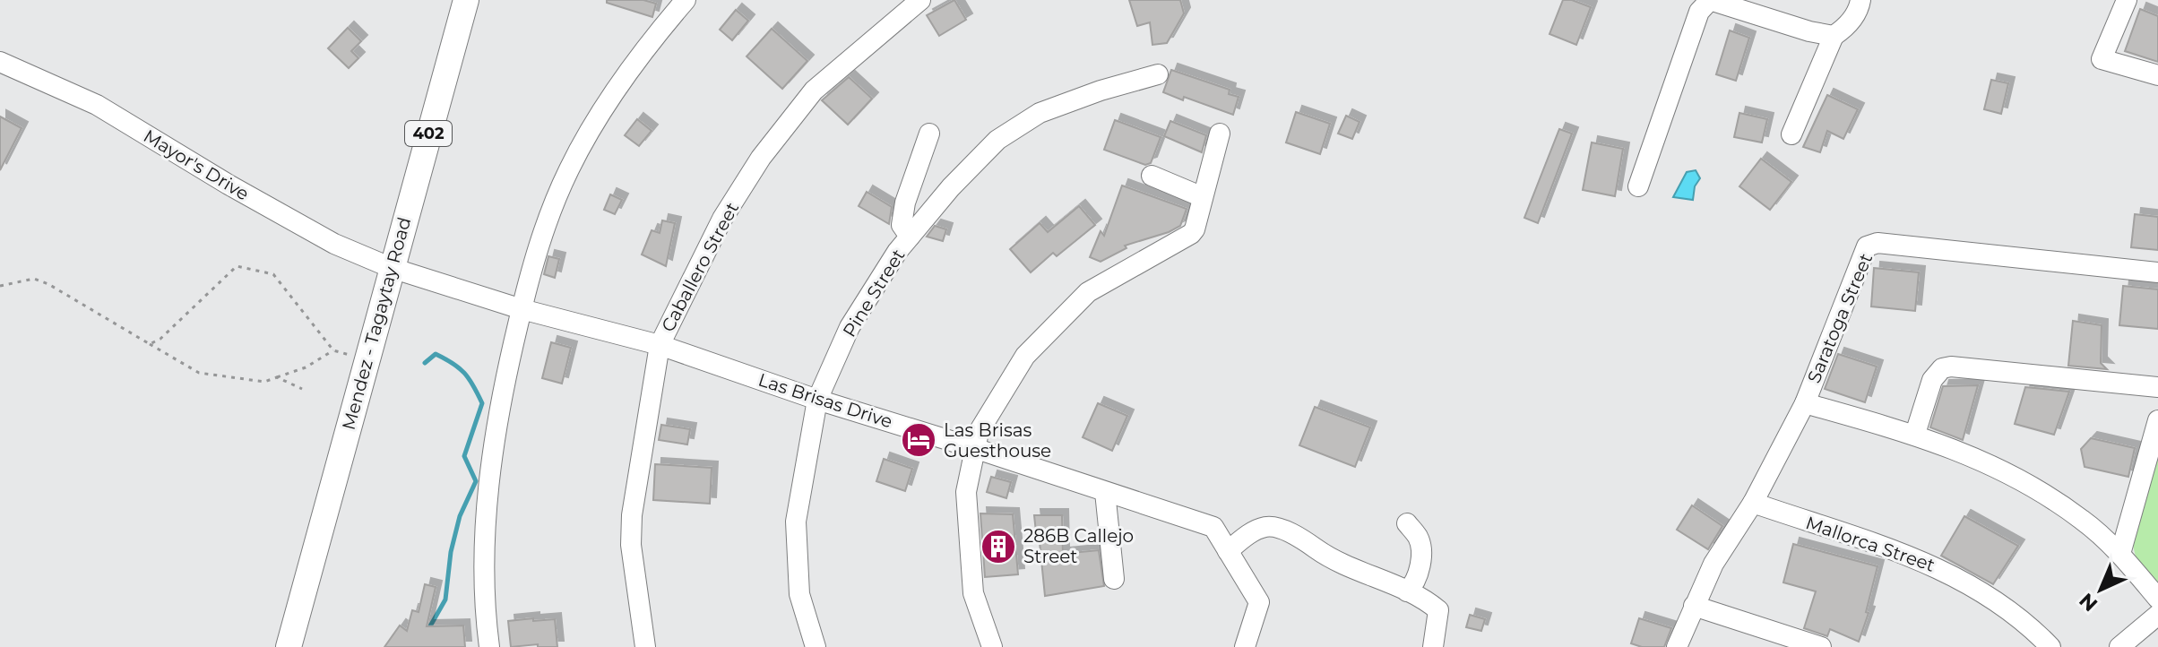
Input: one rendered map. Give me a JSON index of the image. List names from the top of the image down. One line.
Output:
{"streets":{"main road":["402","Mendez - Tagaytay Road"],"street":["Mayor's Drive","Caballero Street","Pine Street","Saratoga Street","Las Brisas Drive","Mallorca Street"]},"crossings":[["Mayor's Drive","Mendez - Tagaytay Road"],["Mayor's Drive","Las Brisas Drive"],["Caballero Street","Las Brisas Drive"],["Pine Street","Las Brisas Drive"],["Saratoga Street","Mallorca Street"],["Mendez - Tagaytay Road","Las Brisas Drive"]],"places":{"hotel":["Las Brisas Guesthouse"],"building":["286B Callejo Street"]},"north":"bottom left"}
